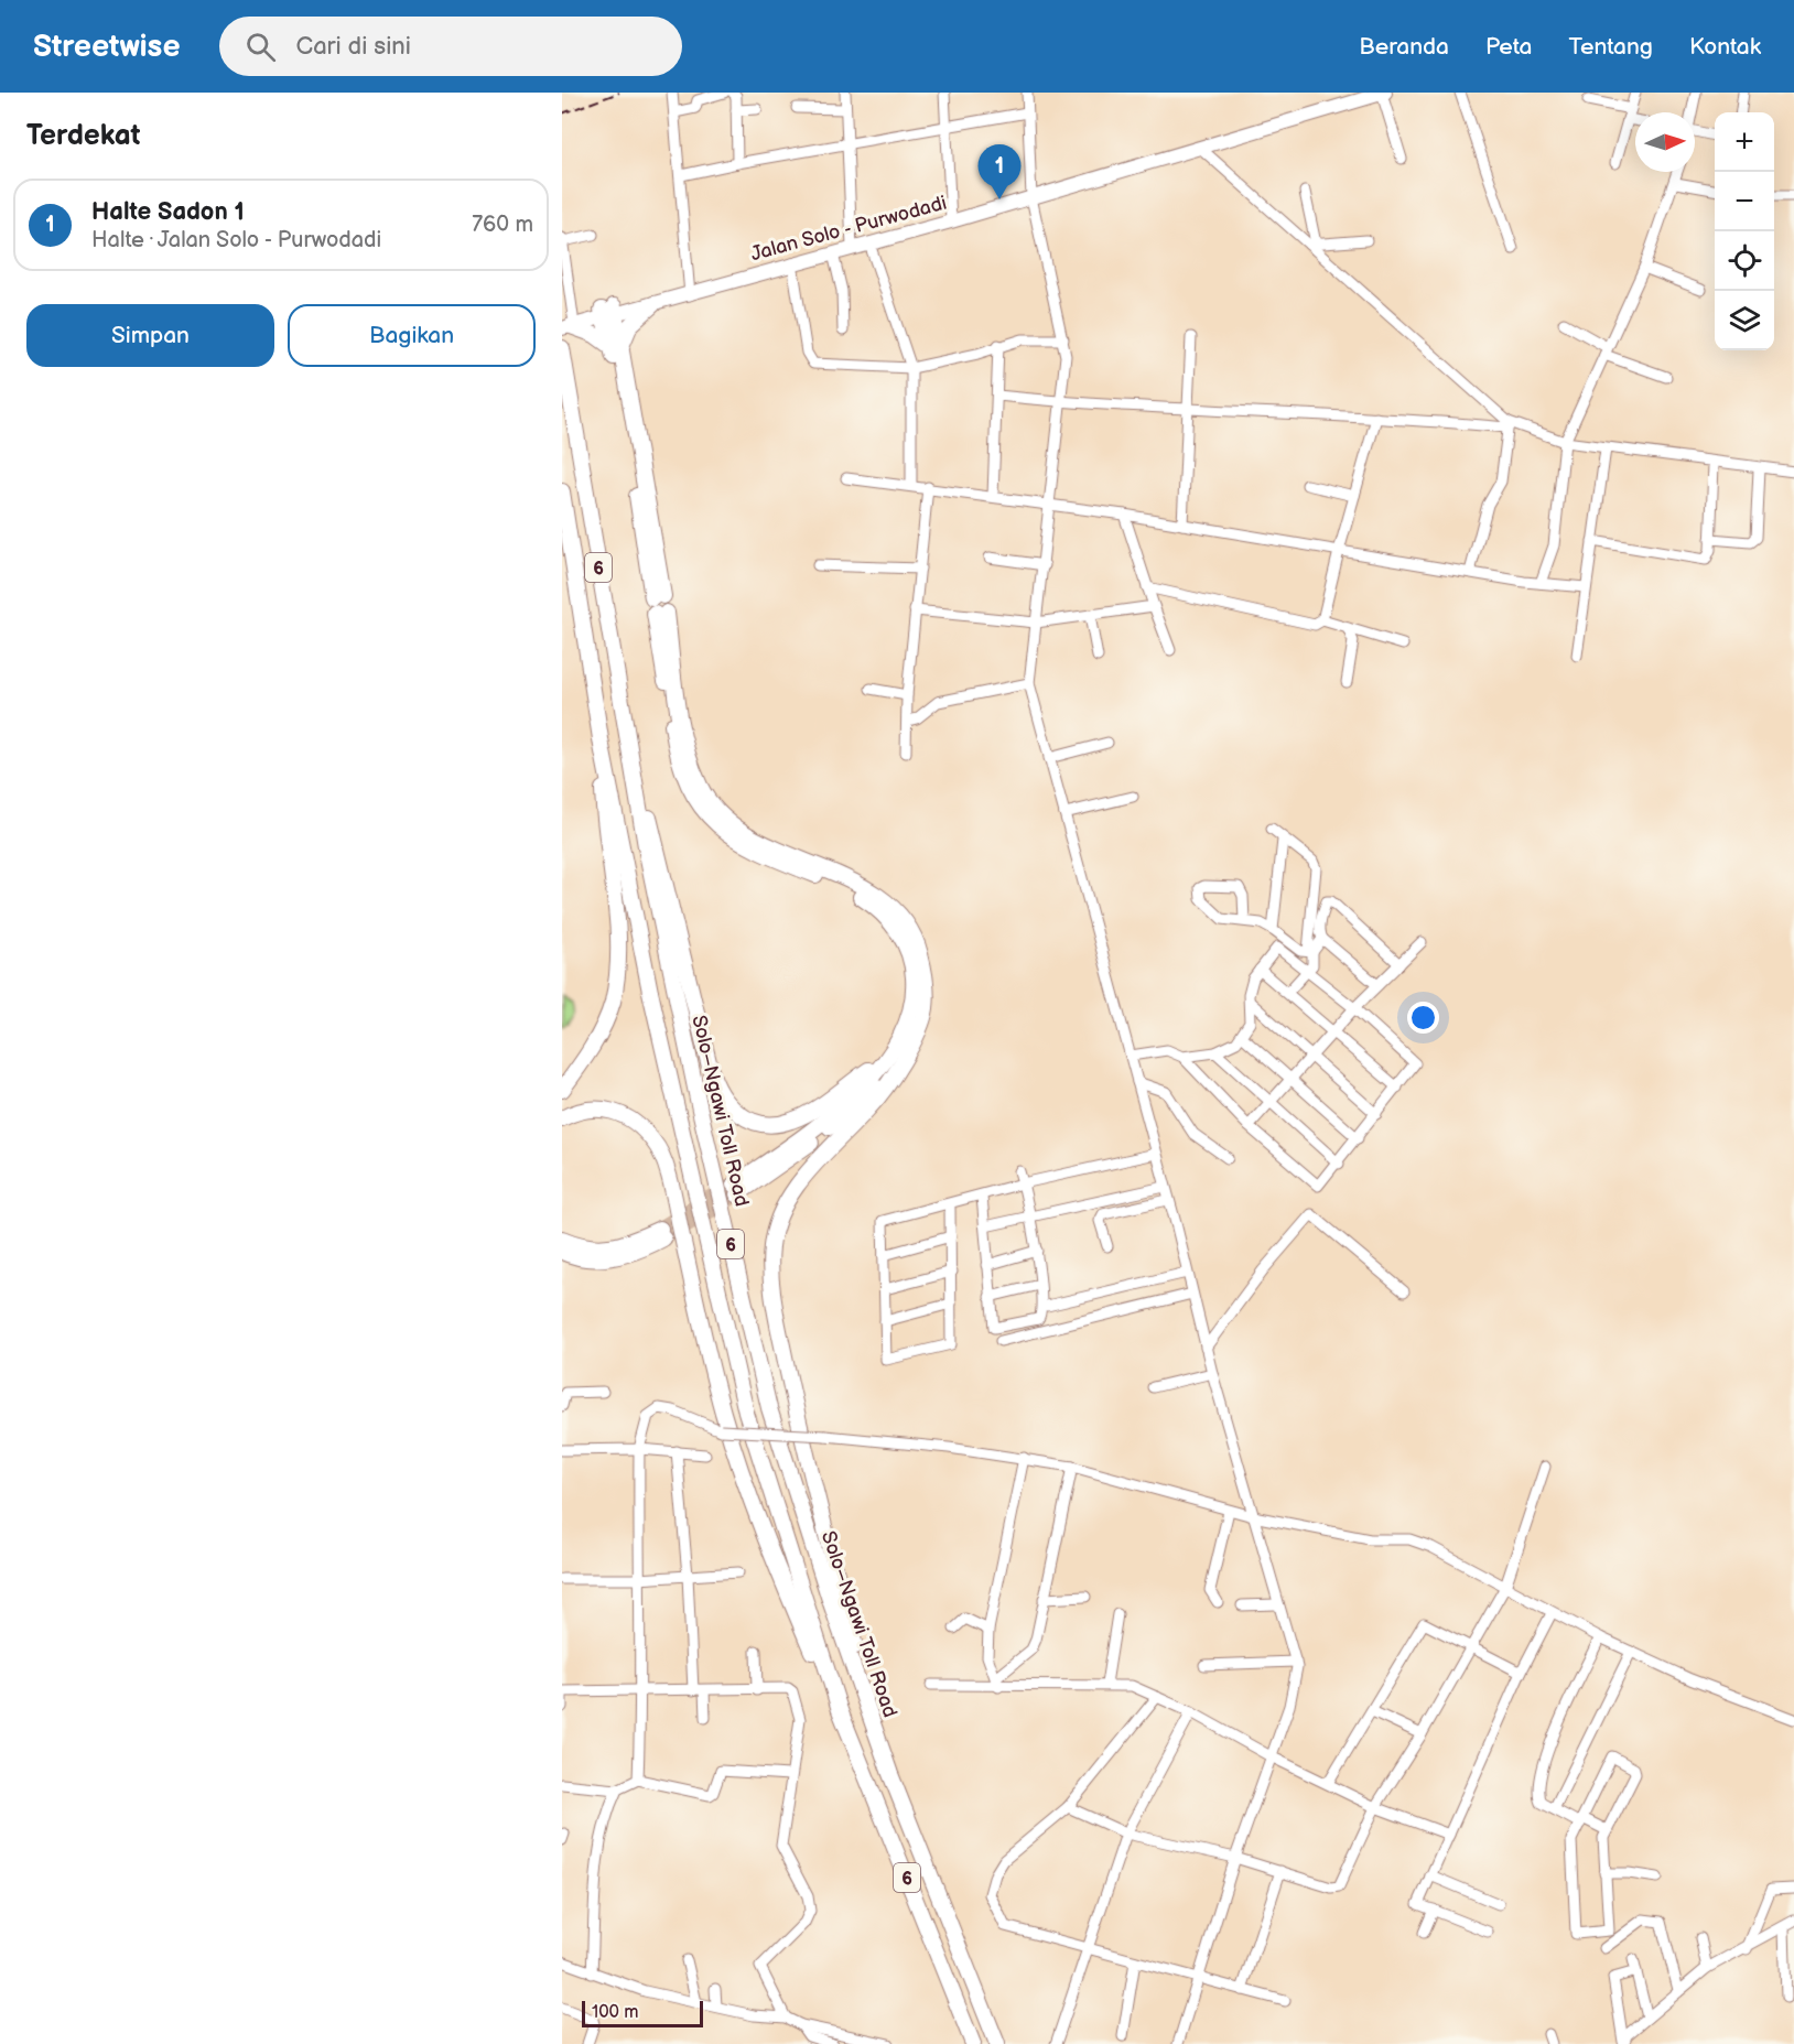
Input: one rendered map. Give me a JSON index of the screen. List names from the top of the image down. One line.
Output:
{"streets":{"highway":["6","Solo–Ngawi Toll Road"],"main road":["Jalan Solo - Purwodadi"]},"scale_bar":"100 m","north":"right","page":{"header":"Streetwise","search":"Cari di sini","nav":["Beranda","Peta","Tentang","Kontak"],"heading":"Terdekat","map_buttons":["+","−"],"pins":"1","list":[{"mark":"1","name":"Halte Sadon 1","note":"Halte · Jalan Solo - Purwodadi","value":"760 m"}],"buttons":["Simpan","Bagikan"],"scale":"100 m"}}
